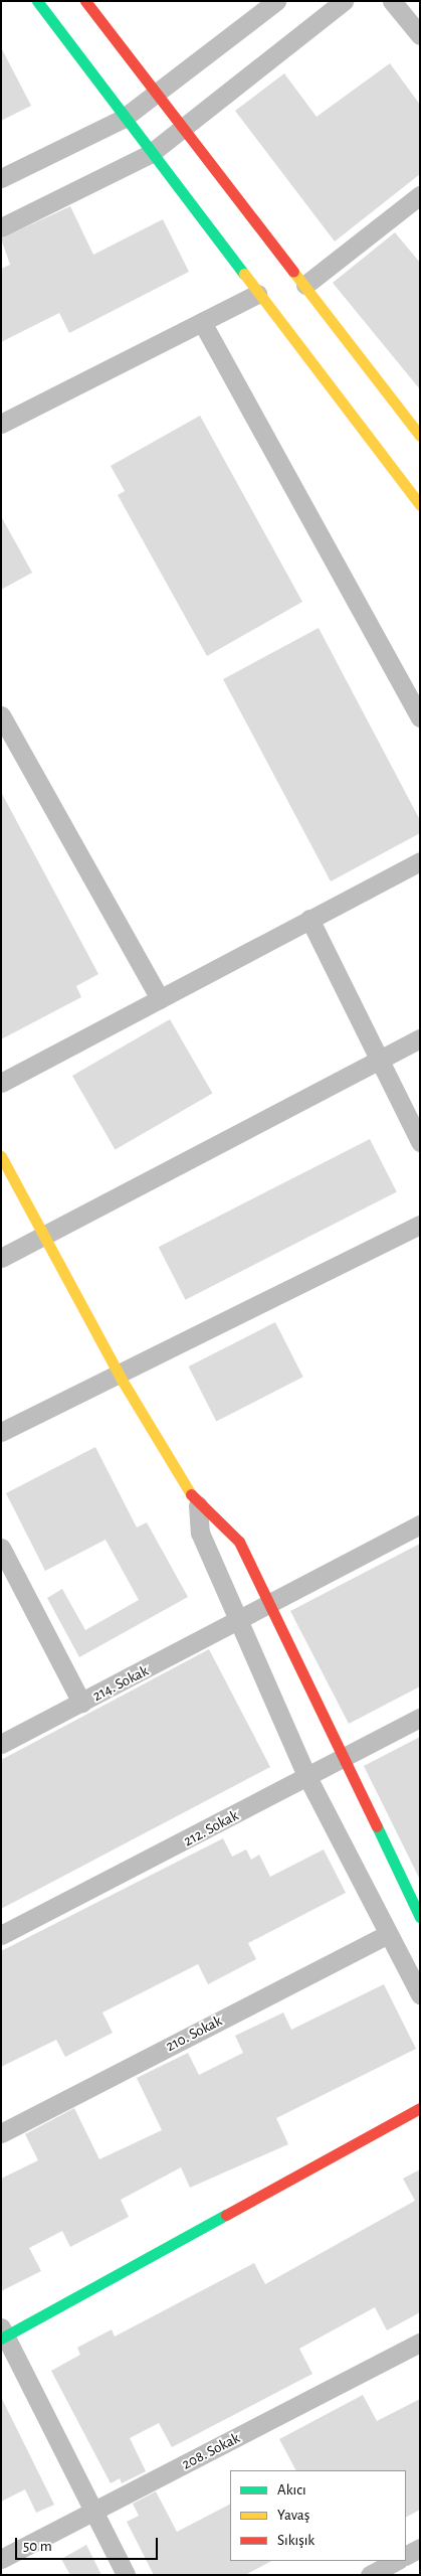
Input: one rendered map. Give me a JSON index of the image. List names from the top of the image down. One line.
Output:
{"streets":{"street":["214. Sokak","212. Sokak","210. Sokak","208. Sokak"]},"legend":["Akıcı","Yavaş","Sıkışık"],"scale_bar":"50 m"}
